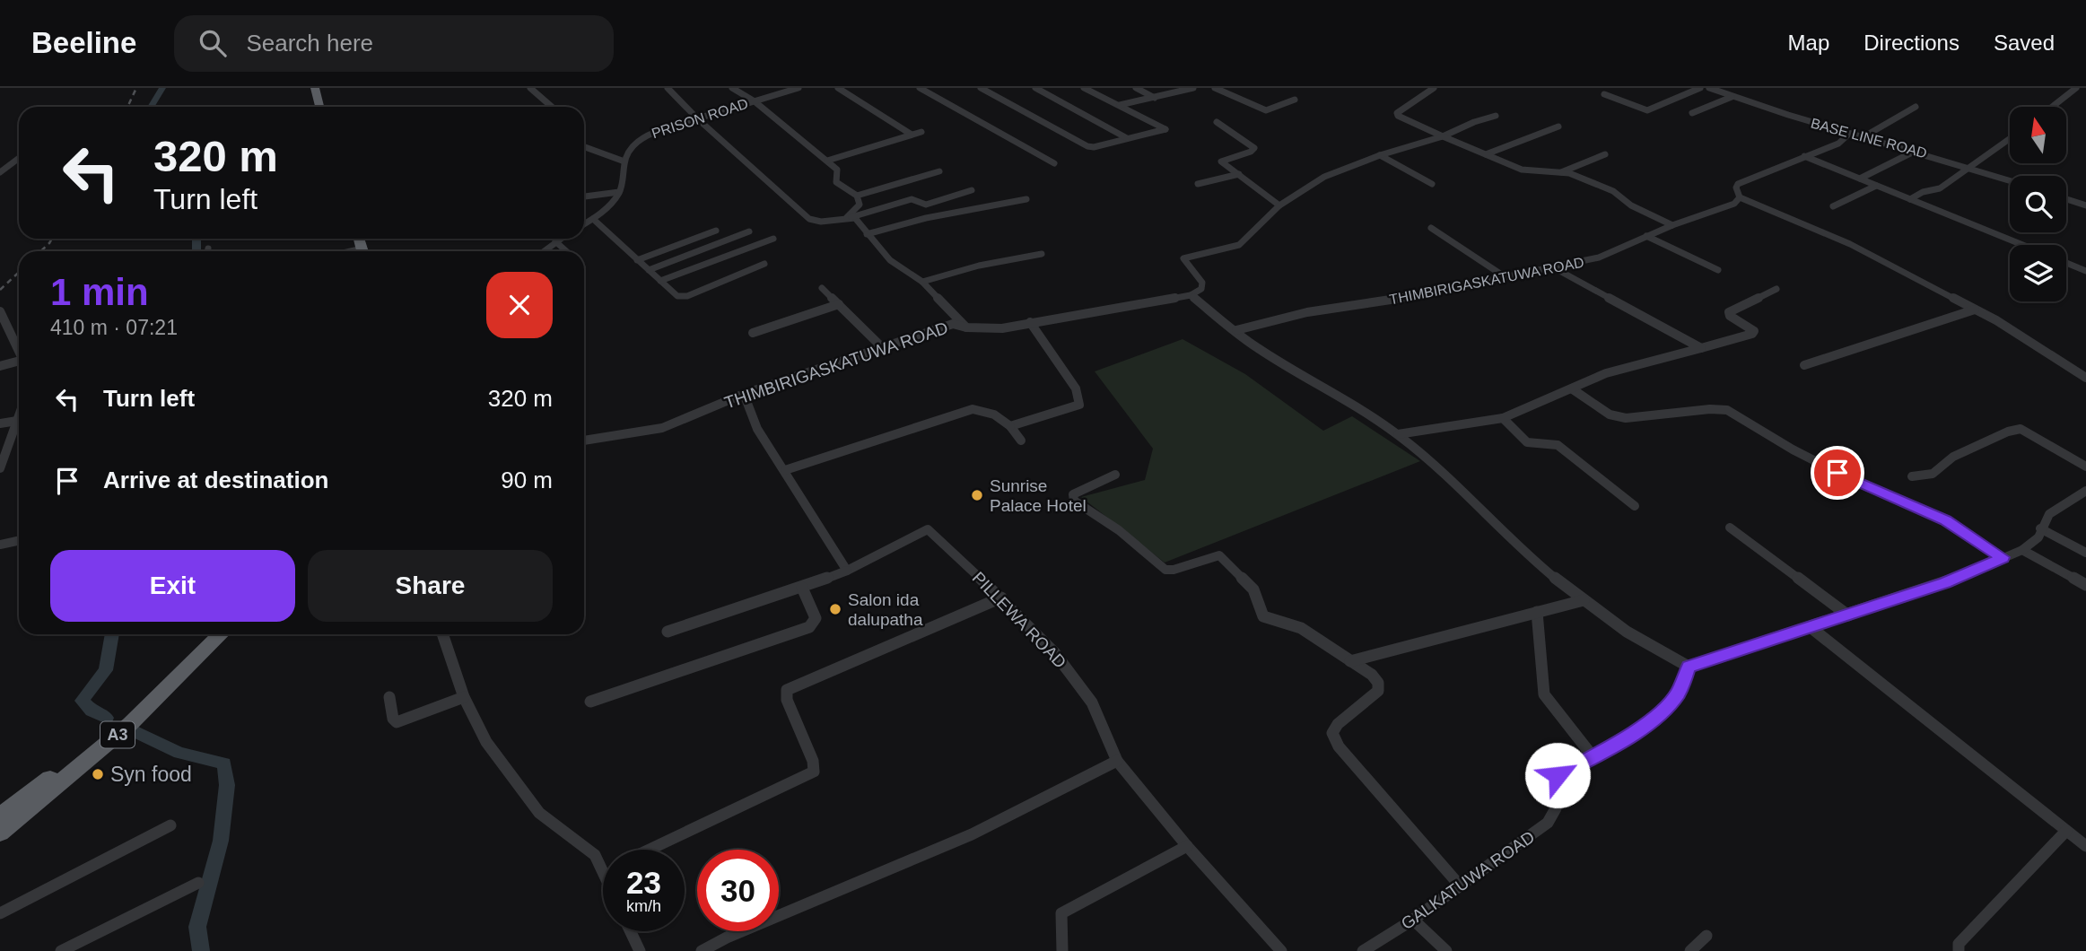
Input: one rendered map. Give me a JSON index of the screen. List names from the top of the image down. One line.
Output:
{"streets":{"highway":["A3"],"street":["PRISON ROAD","BASE LINE ROAD","THIMBIRIGASKATUWA ROAD","PILLEWA ROAD","GALKATUWA ROAD"]},"crossings":[["BASE LINE ROAD","THIMBIRIGASKATUWA ROAD"]],"places":["Sunrise Palace Hotel","Salon ida dalupatha","Syn food"],"north":"top","page":{"header":"Beeline","search":"Search here","nav":["Map","Directions","Saved"],"turn":["320 m","Turn left"],"heading":["1 min","410 m · 07:21"],"list":[{"name":"Turn left","value":"320 m"},{"name":"Arrive at destination","value":"90 m"}],"buttons":["Exit","Share"],"speed":"23 km/h","limit":"30"}}
